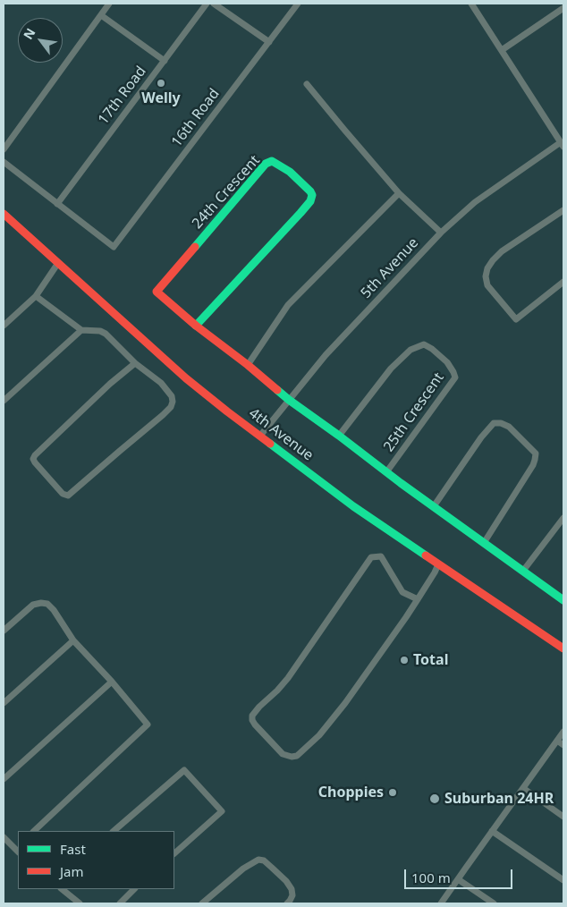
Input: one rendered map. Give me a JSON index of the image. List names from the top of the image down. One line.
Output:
{"streets":{"street":["17th Road","16th Road","24th Crescent","5th Avenue","25th Crescent","4th Avenue"]},"crossings":[["17th Road","16th Road"],["5th Avenue","4th Avenue"]],"places":["Welly","Total","Choppies","Suburban 24HR"],"legend":["Fast","Jam"],"scale_bar":"100 m","north":"top left"}
